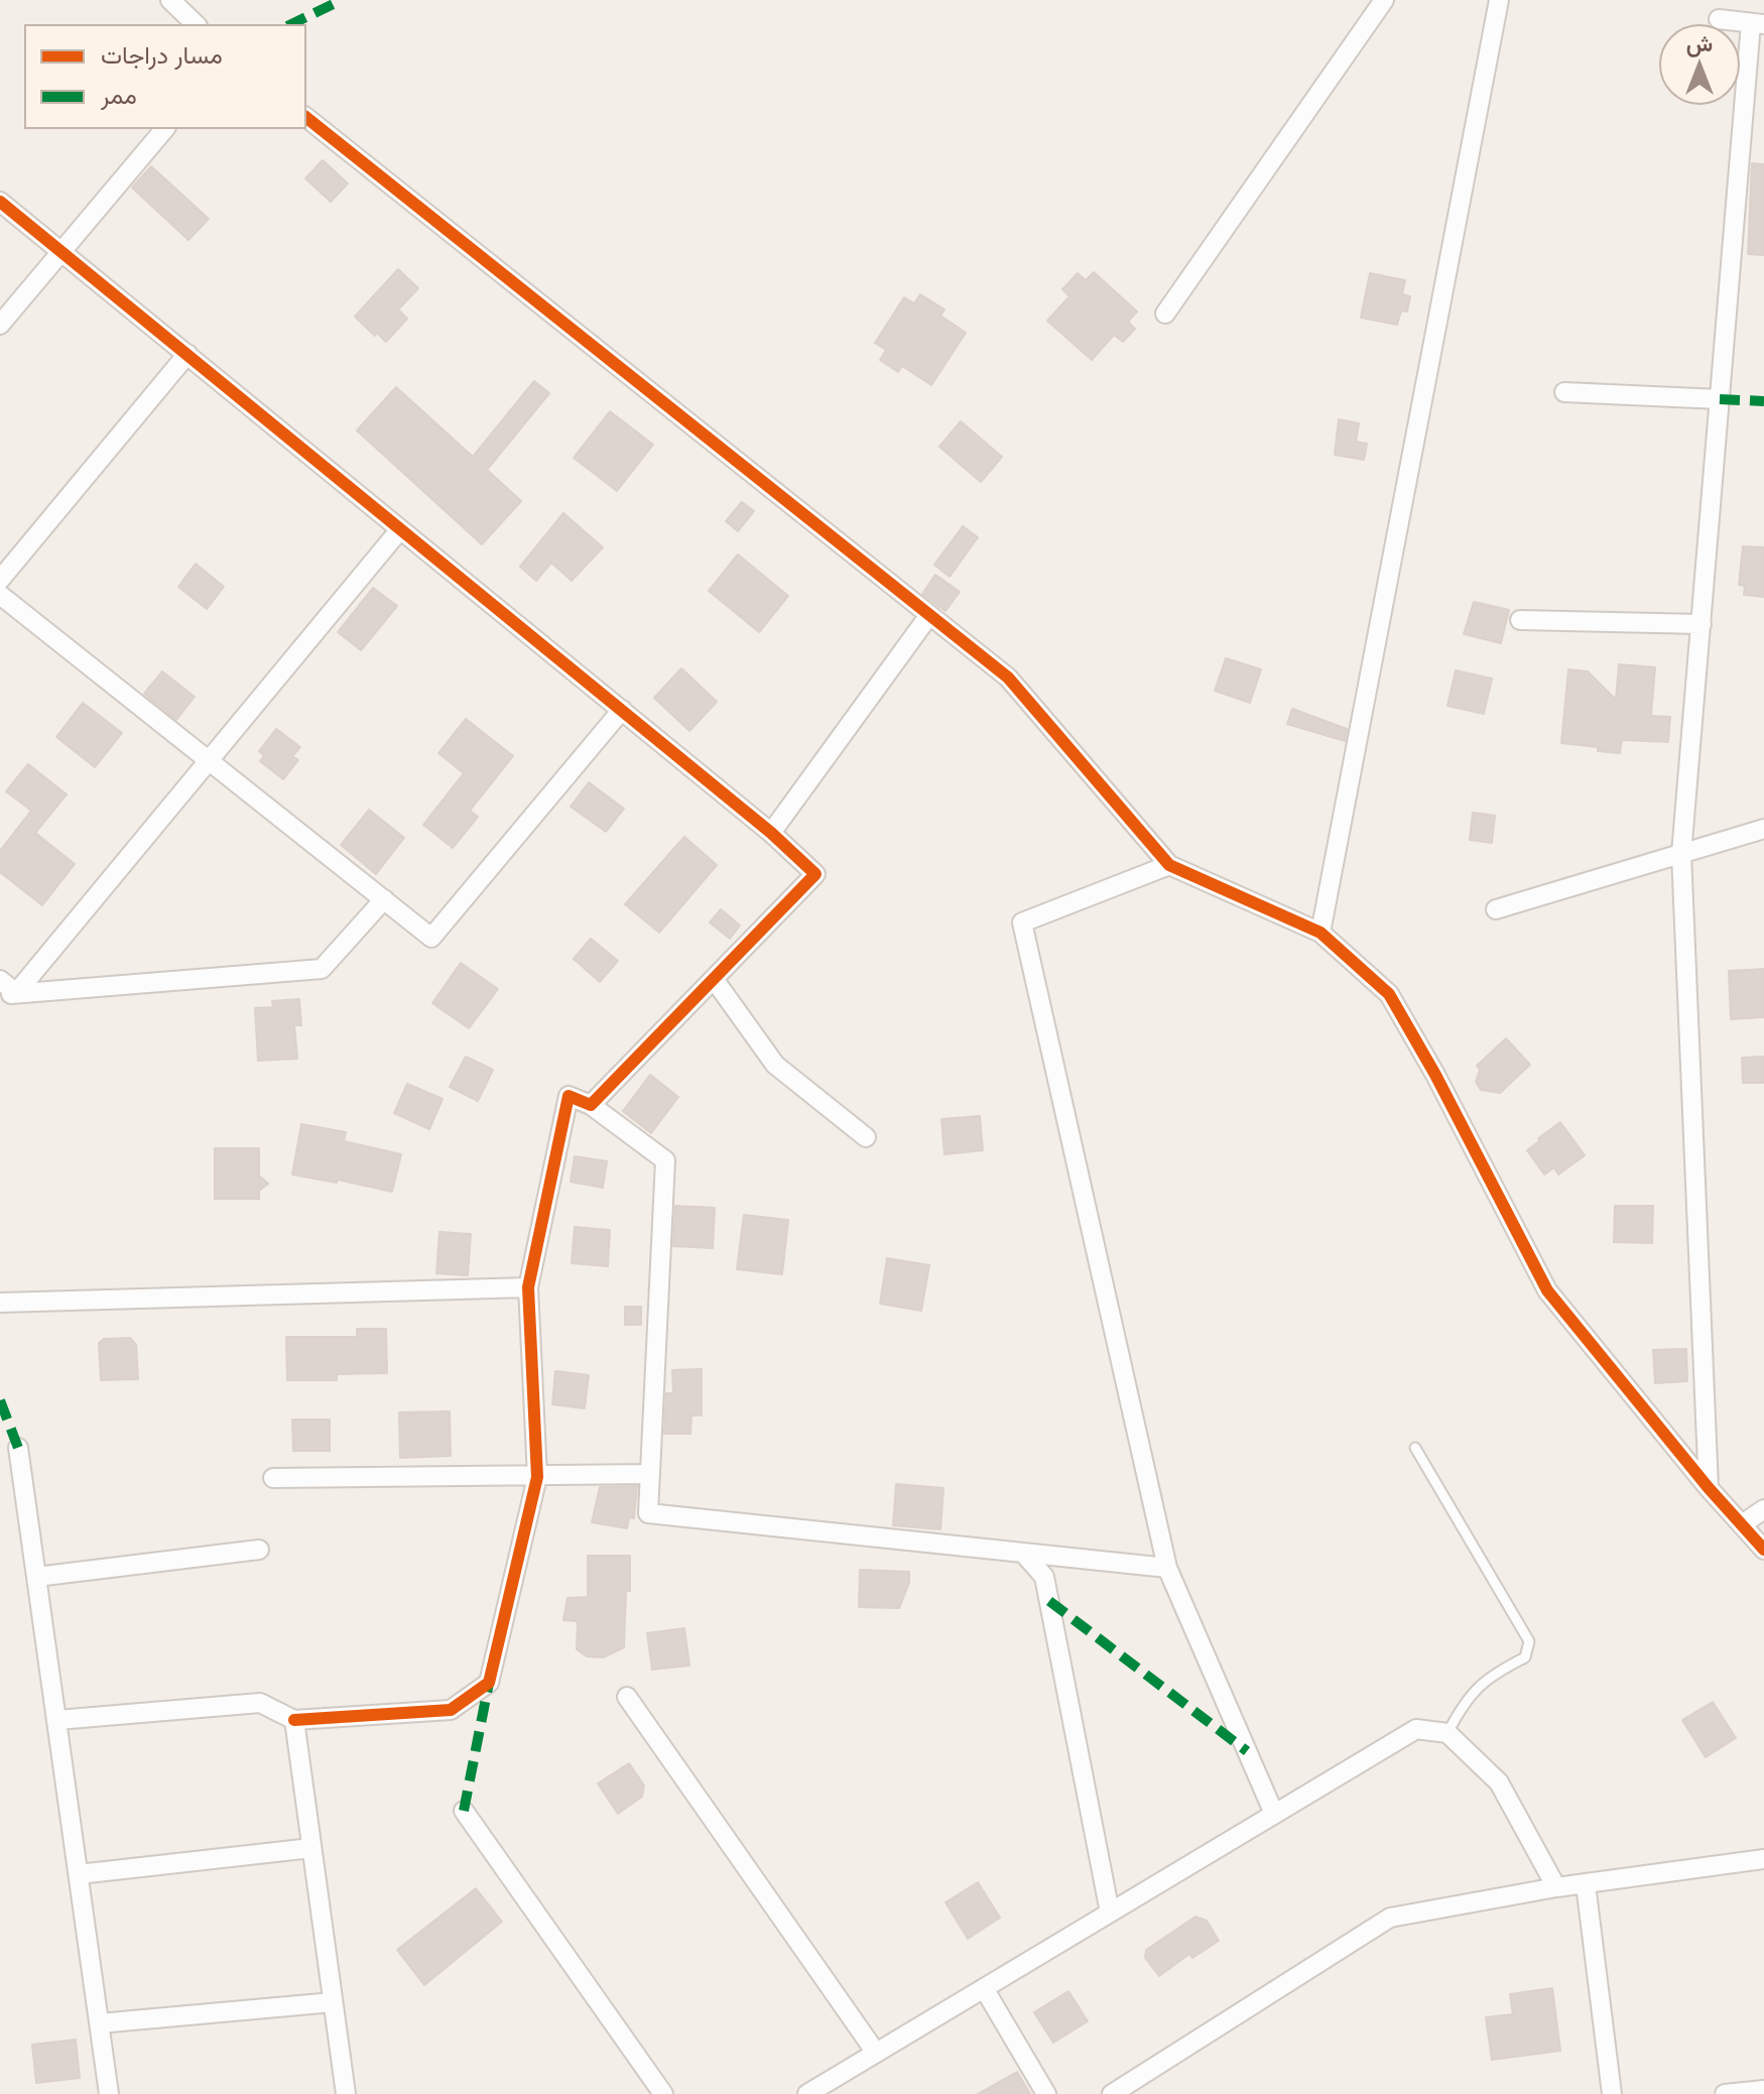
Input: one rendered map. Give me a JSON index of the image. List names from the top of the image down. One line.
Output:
{"legend":["مسار دراجات","ممر"],"north":"top"}
